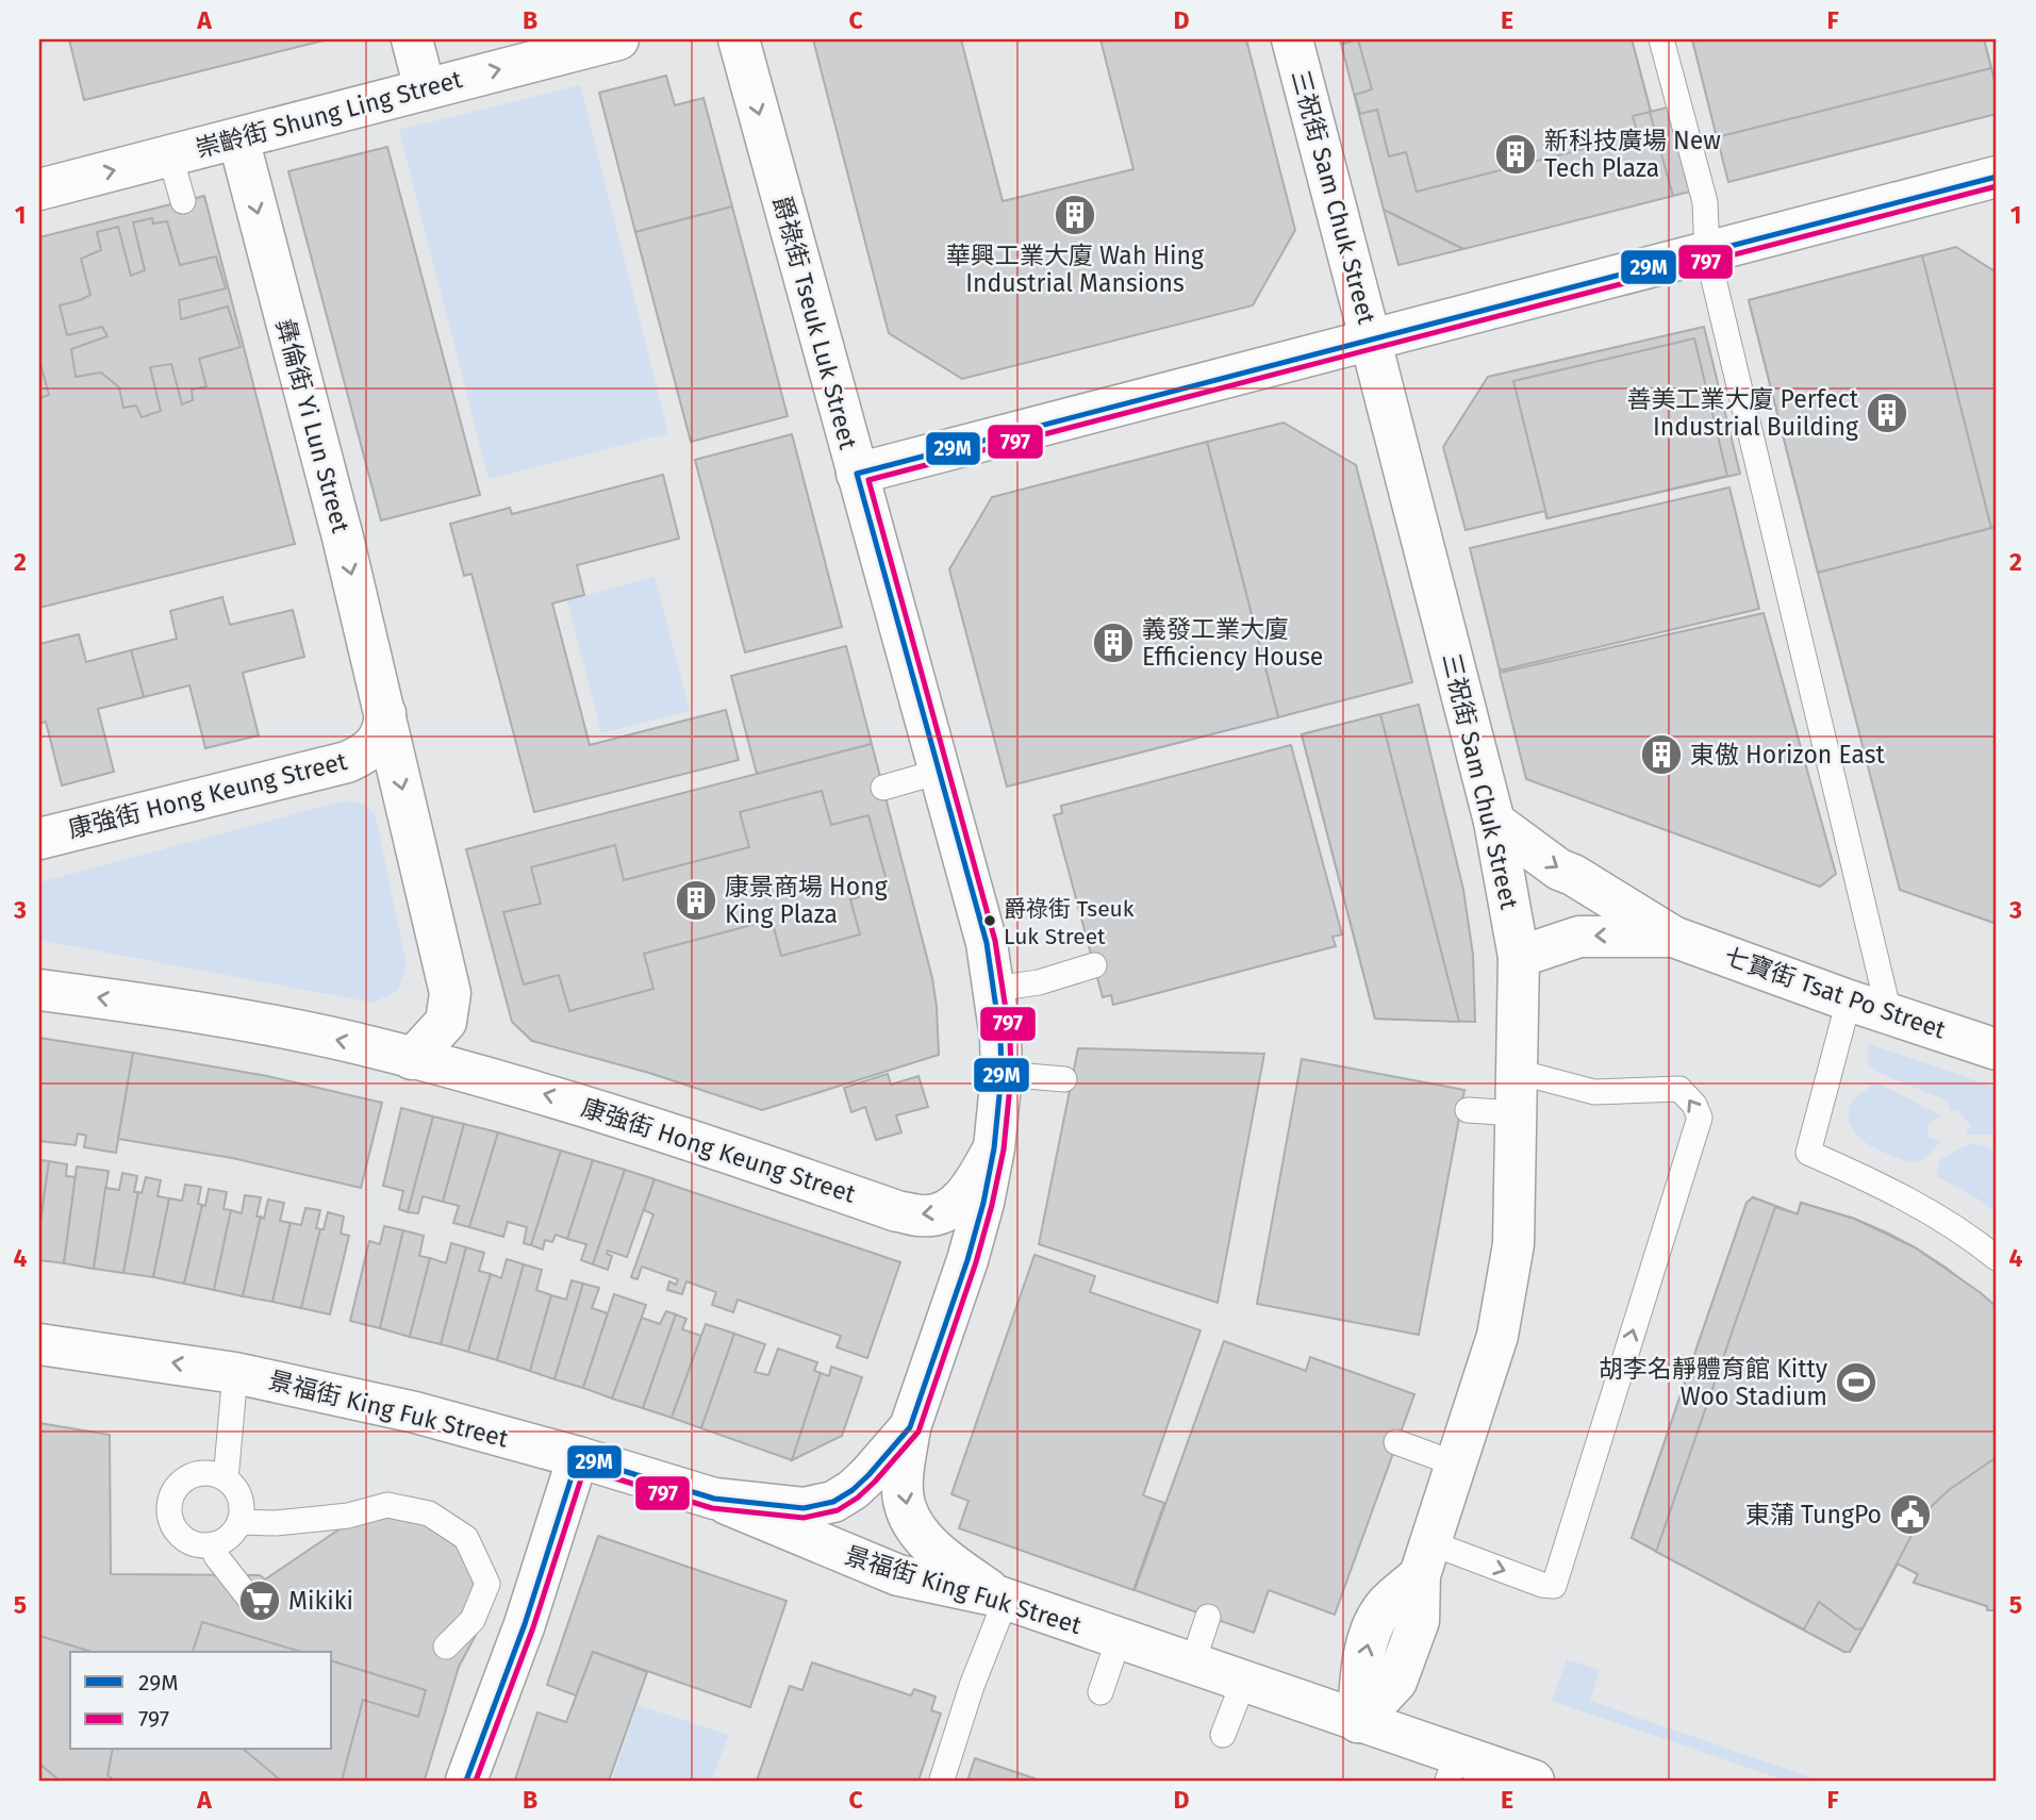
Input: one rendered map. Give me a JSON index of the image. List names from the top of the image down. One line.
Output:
{"streets":{"street":["崇齡街 Shung Ling Street","三祝街 Sam Chuk Street","爵祿街 Tseuk Luk Street","彝倫街 Yi Lun Street","康強街 Hong Keung Street","七寶街 Tsat Po Street","景福街 King Fuk Street"]},"crossings":[["崇齡街 Shung Ling Street","彝倫街 Yi Lun Street"],["三祝街 Sam Chuk Street","七寶街 Tsat Po Street"],["三祝街 Sam Chuk Street","景福街 King Fuk Street"],["爵祿街 Tseuk Luk Street","康強街 Hong Keung Street"],["爵祿街 Tseuk Luk Street","景福街 King Fuk Street"],["彝倫街 Yi Lun Street","康強街 Hong Keung Street"]],"one_way":["崇齡街 Shung Ling Street","彝倫街 Yi Lun Street","康強街 Hong Keung Street"],"places":{"building":["新科技廣場 New Tech Plaza","華興工業大廈 Wah Hing Industrial Mansions","善美工業大廈 Perfect Industrial Building","義發工業大廈 Efficiency House","東傲 Horizon East","康景商場 Hong King Plaza"],"other":["爵祿街 Tseuk Luk Street"],"sports":["胡李名靜體育館 Kitty Woo Stadium"],"public building":["東蒲 TungPo"],"supermarket":["Mikiki"]},"lines":["transit line 29M","transit line 797"],"legend":["29M","797"],"grid":{"columns":["A","B","C","D","E","F"],"rows":["1","2","3","4","5"]}}
